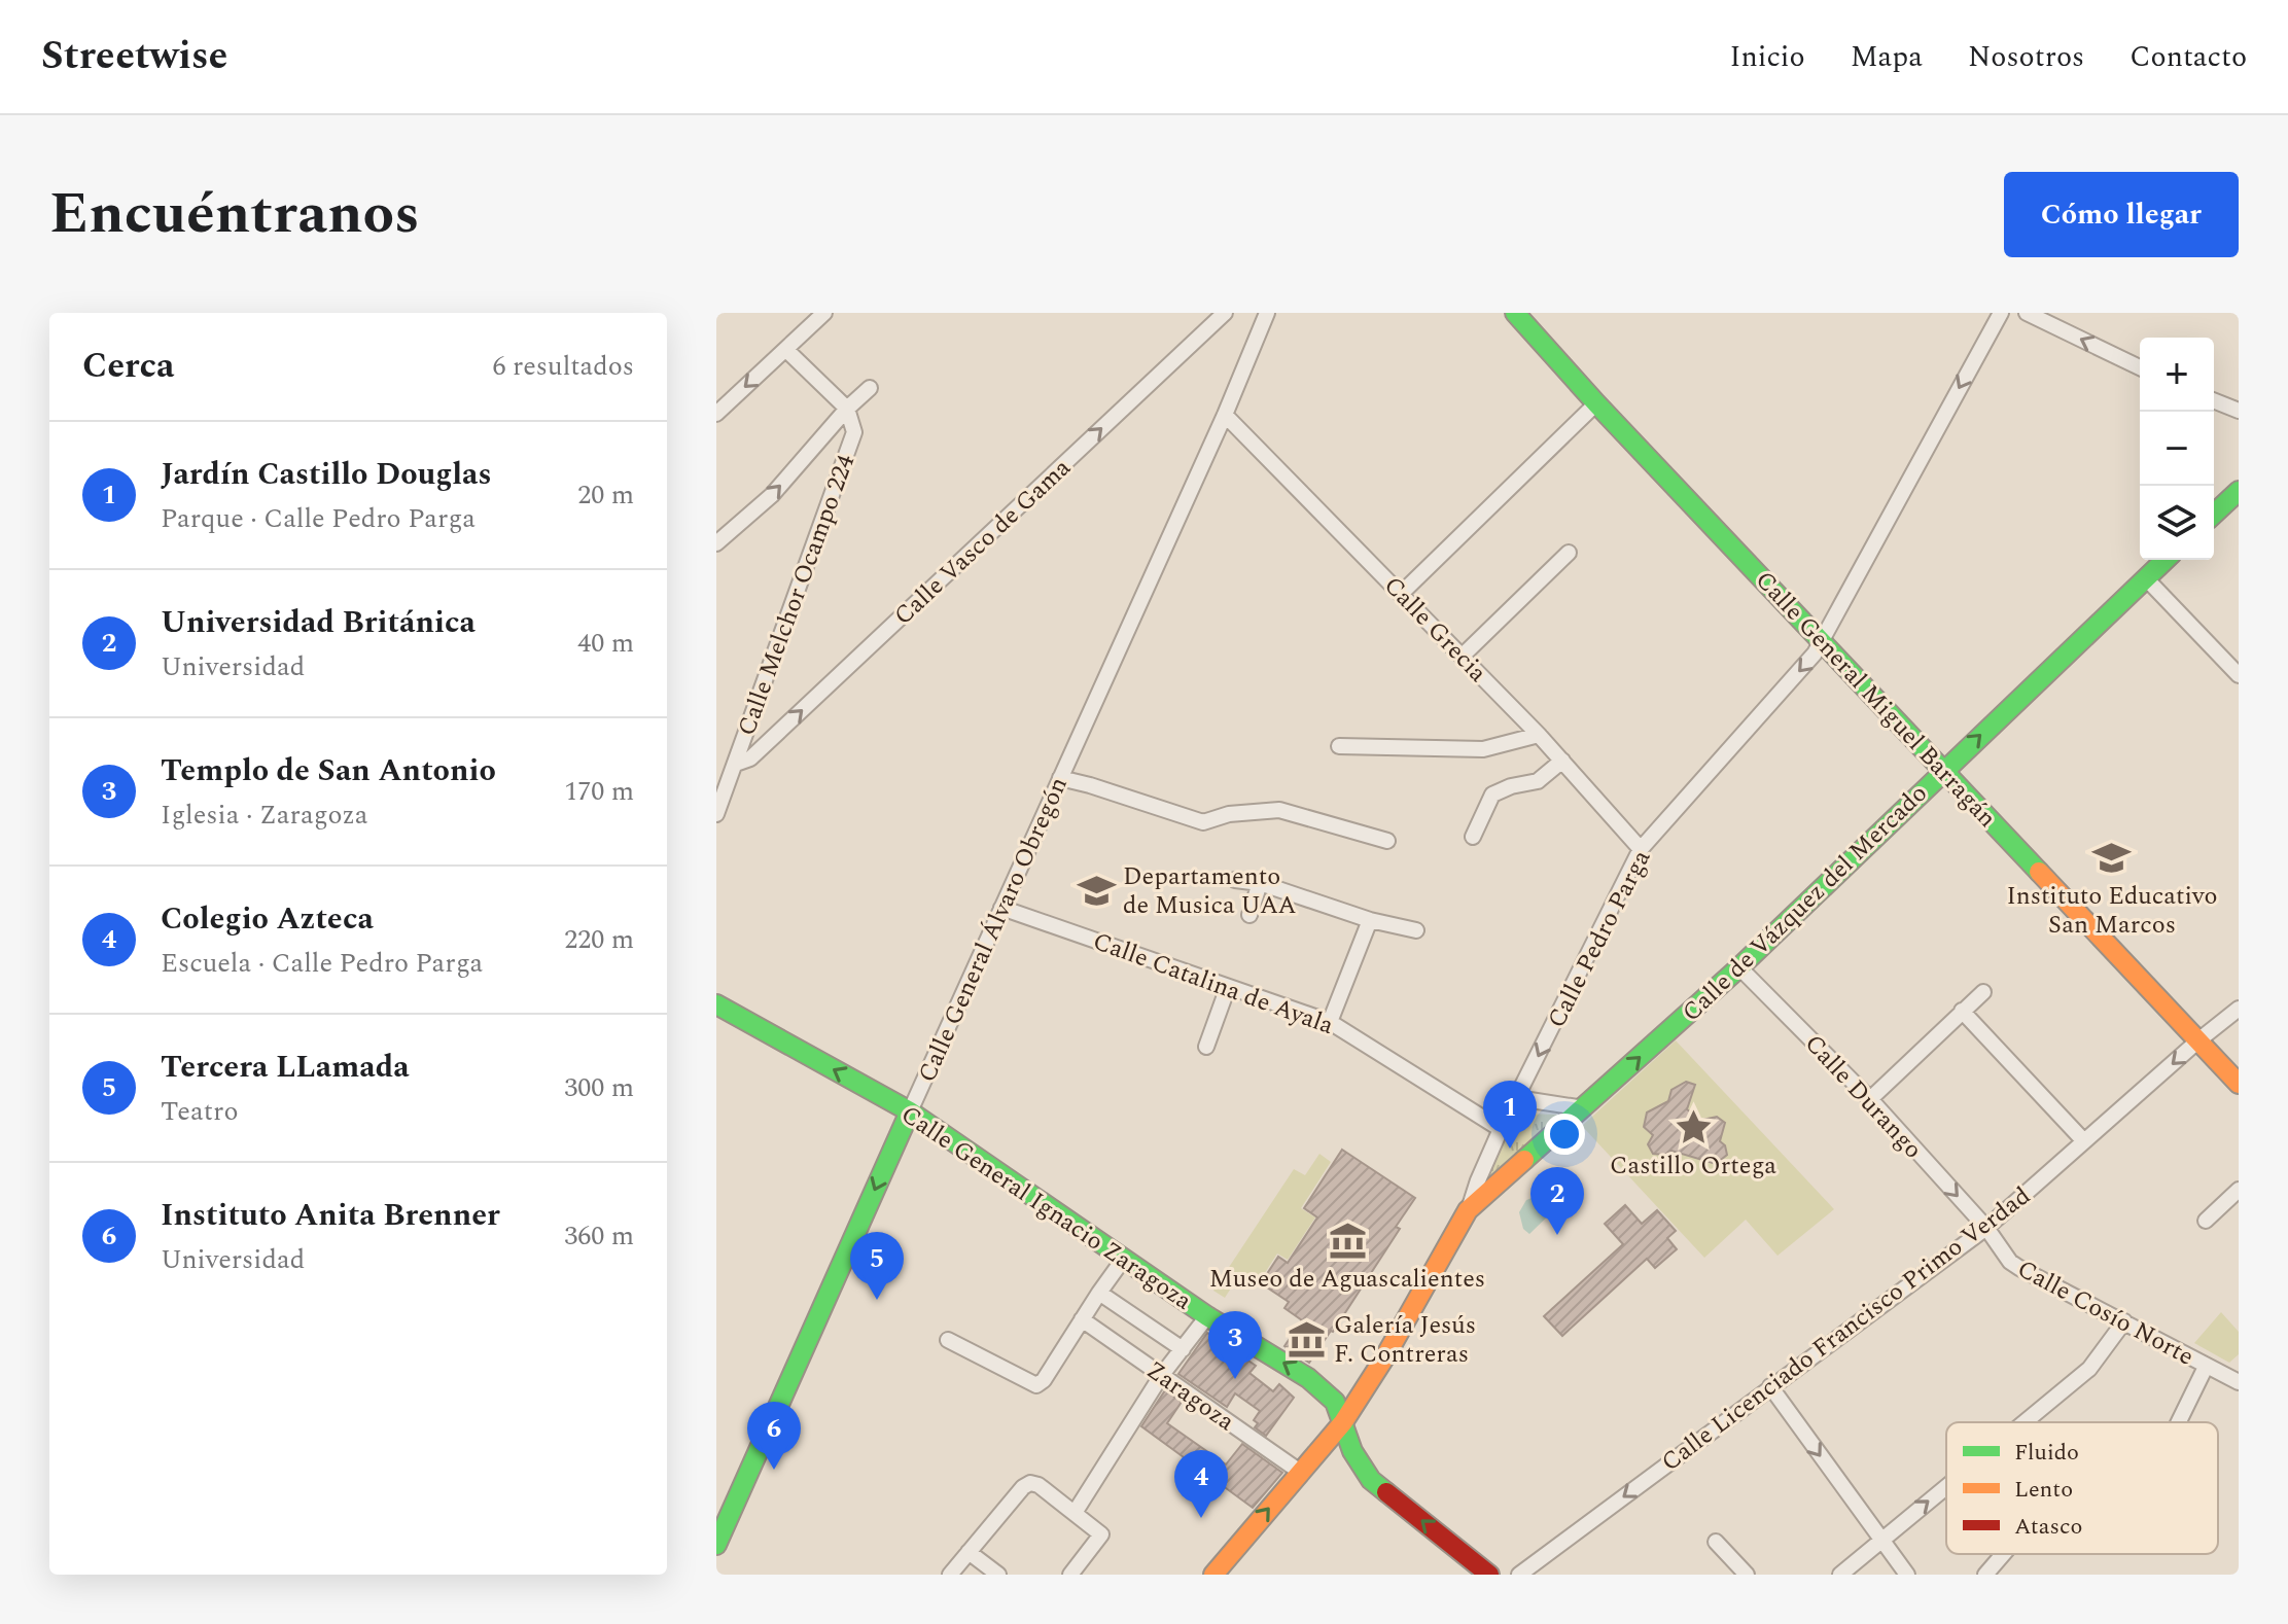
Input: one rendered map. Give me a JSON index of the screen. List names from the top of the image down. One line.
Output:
{"streets":{"street":["Calle Vasco de Gama","Calle Melchor Ocampo 224","Calle Grecia","Calle General Miguel Barragán","Calle de Vázquez del Mercado","Calle General Álvaro Obregón","Calle Pedro Parga","Calle Catalina de Ayala","Calle Durango","Calle General Ignacio Zaragoza","Calle Cosío Norte","Calle Licenciado Francisco Primo Verdad","Zaragoza"]},"crossings":[["Calle Vasco de Gama","Calle Melchor Ocampo 224"],["Calle Grecia","Calle General Álvaro Obregón"],["Calle Grecia","Calle Pedro Parga"],["Calle General Miguel Barragán","Calle de Vázquez del Mercado"],["Calle General Miguel Barragán","Calle Pedro Parga"],["Calle General Miguel Barragán","Calle Licenciado Francisco Primo Verdad"],["Calle de Vázquez del Mercado","Calle Pedro Parga"],["Calle de Vázquez del Mercado","Calle Durango"],["Calle General Álvaro Obregón","Calle Catalina de Ayala"],["Calle General Álvaro Obregón","Calle General Ignacio Zaragoza"],["Calle Pedro Parga","Calle Catalina de Ayala"],["Calle Pedro Parga","Calle General Ignacio Zaragoza"],["Calle Pedro Parga","Zaragoza"],["Calle Durango","Calle Cosío Norte"],["Calle Durango","Calle Licenciado Francisco Primo Verdad"],["Calle Cosío Norte","Calle Licenciado Francisco Primo Verdad"]],"one_way":["Calle Vasco de Gama","Calle de Vázquez del Mercado","Calle General Álvaro Obregón","Calle General Ignacio Zaragoza","Calle Licenciado Francisco Primo Verdad"],"places":{"school or university":["Instituto Educativo San Marcos","Departamento de Musica UAA"],"place":["Castillo Ortega"],"museum":["Museo de Aguascalientes","Galería Jesús F. Contreras"]},"legend":["Fluido","Lento","Atasco"],"page":{"header":"Streetwise","nav":["Inicio","Mapa","Nosotros","Contacto"],"title":"Encuéntranos","buttons":"Cómo llegar","heading":["Cerca","6 resultados"],"map_buttons":["+","−"],"list":[{"mark":"1","name":"Jardín Castillo Douglas","note":"Parque · Calle Pedro Parga","value":"20 m"},{"mark":"2","name":"Universidad Británica","note":"Universidad","value":"40 m"},{"mark":"3","name":"Templo de San Antonio","note":"Iglesia · Zaragoza","value":"170 m"},{"mark":"4","name":"Colegio Azteca","note":"Escuela · Calle Pedro Parga","value":"220 m"},{"mark":"5","name":"Tercera LLamada","note":"Teatro","value":"300 m"},{"mark":"6","name":"Instituto Anita Brenner","note":"Universidad","value":"360 m"}],"pins":["1","2","5","3","6","4"]}}
